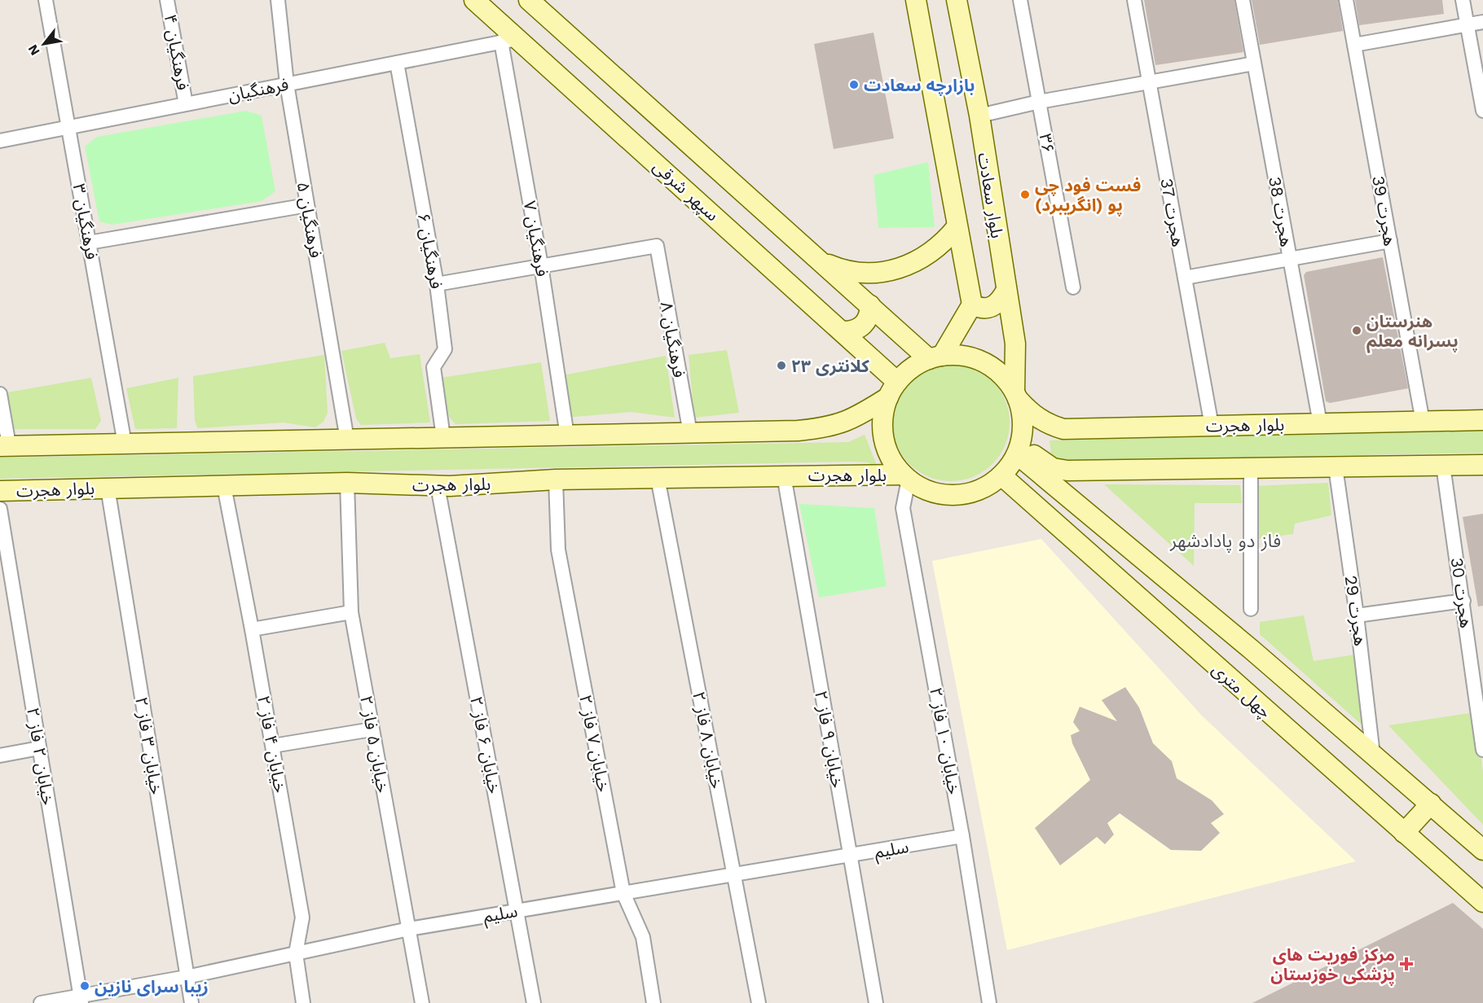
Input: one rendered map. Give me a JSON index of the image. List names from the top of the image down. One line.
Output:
{"streets":{"main road":["سپهر شرقی","بلوار سعادت","بلوار هجرت","چهل متری"],"street":["فرهنگیان ۴","فرهنگیان","۳۶","هجرت 39","هجرت 38","هجرت 37","فرهنگیان ۵","فرهنگیان ۳","فرهنگیان ۷","فرهنگیان ۶","فرهنگیان ۸","هجرت 30","هجرت 29","خیابان ۹ فاز ۲","خیابان ۸ فاز ۲","خیابان ۱۰ فاز ۲","خیابان ۷ فاز ۲","خیابان ۴ فاز ۲","خیابان ۵ فاز ۲","خیابان ۶ فاز ۲","خیابان ۳ فاز ۲","خیابان ۲ فاز ۲","سلیم"]},"crossings":[["فرهنگیان ۴","فرهنگیان"],["فرهنگیان","سپهر شرقی"],["فرهنگیان","فرهنگیان ۵"],["فرهنگیان","فرهنگیان ۳"],["فرهنگیان","فرهنگیان ۷"],["فرهنگیان","فرهنگیان ۶"],["سپهر شرقی","بلوار سعادت"],["سپهر شرقی","فرهنگیان ۷"],["سپهر شرقی","بلوار هجرت"],["سپهر شرقی","چهل متری"],["سپهر شرقی","خیابان ۱۰ فاز ۲"],["بلوار سعادت","بلوار هجرت"],["بلوار سعادت","چهل متری"],["بلوار سعادت","خیابان ۱۰ فاز ۲"],["هجرت 39","بلوار هجرت"],["هجرت 38","بلوار هجرت"],["هجرت 37","بلوار هجرت"],["فرهنگیان ۷","فرهنگیان ۸"],["بلوار هجرت","چهل متری"],["بلوار هجرت","خیابان ۹ فاز ۲"],["بلوار هجرت","خیابان ۸ فاز ۲"],["بلوار هجرت","خیابان ۱۰ فاز ۲"],["بلوار هجرت","خیابان ۷ فاز ۲"],["بلوار هجرت","خیابان ۴ فاز ۲"],["بلوار هجرت","خیابان ۵ فاز ۲"],["بلوار هجرت","خیابان ۶ فاز ۲"],["بلوار هجرت","خیابان ۳ فاز ۲"],["چهل متری","خیابان ۱۰ فاز ۲"],["خیابان ۹ فاز ۲","سلیم"],["خیابان ۸ فاز ۲","سلیم"],["خیابان ۱۰ فاز ۲","سلیم"],["خیابان ۷ فاز ۲","سلیم"],["خیابان ۴ فاز ۲","سلیم"],["خیابان ۵ فاز ۲","سلیم"],["خیابان ۶ فاز ۲","سلیم"],["خیابان ۳ فاز ۲","سلیم"],["خیابان ۲ فاز ۲","سلیم"]],"districts":["فاز دو پادادشهر"],"places":{"other":["بازارچه سعادت","فست فود چی پو (انگریبرد)","هنرستان پسرانه معلم","کلانتری ۲۳","زیبا سرای نازین"],"health":["مرکز فوریت های پزشکی خوزستان"]},"north":"bottom left"}
